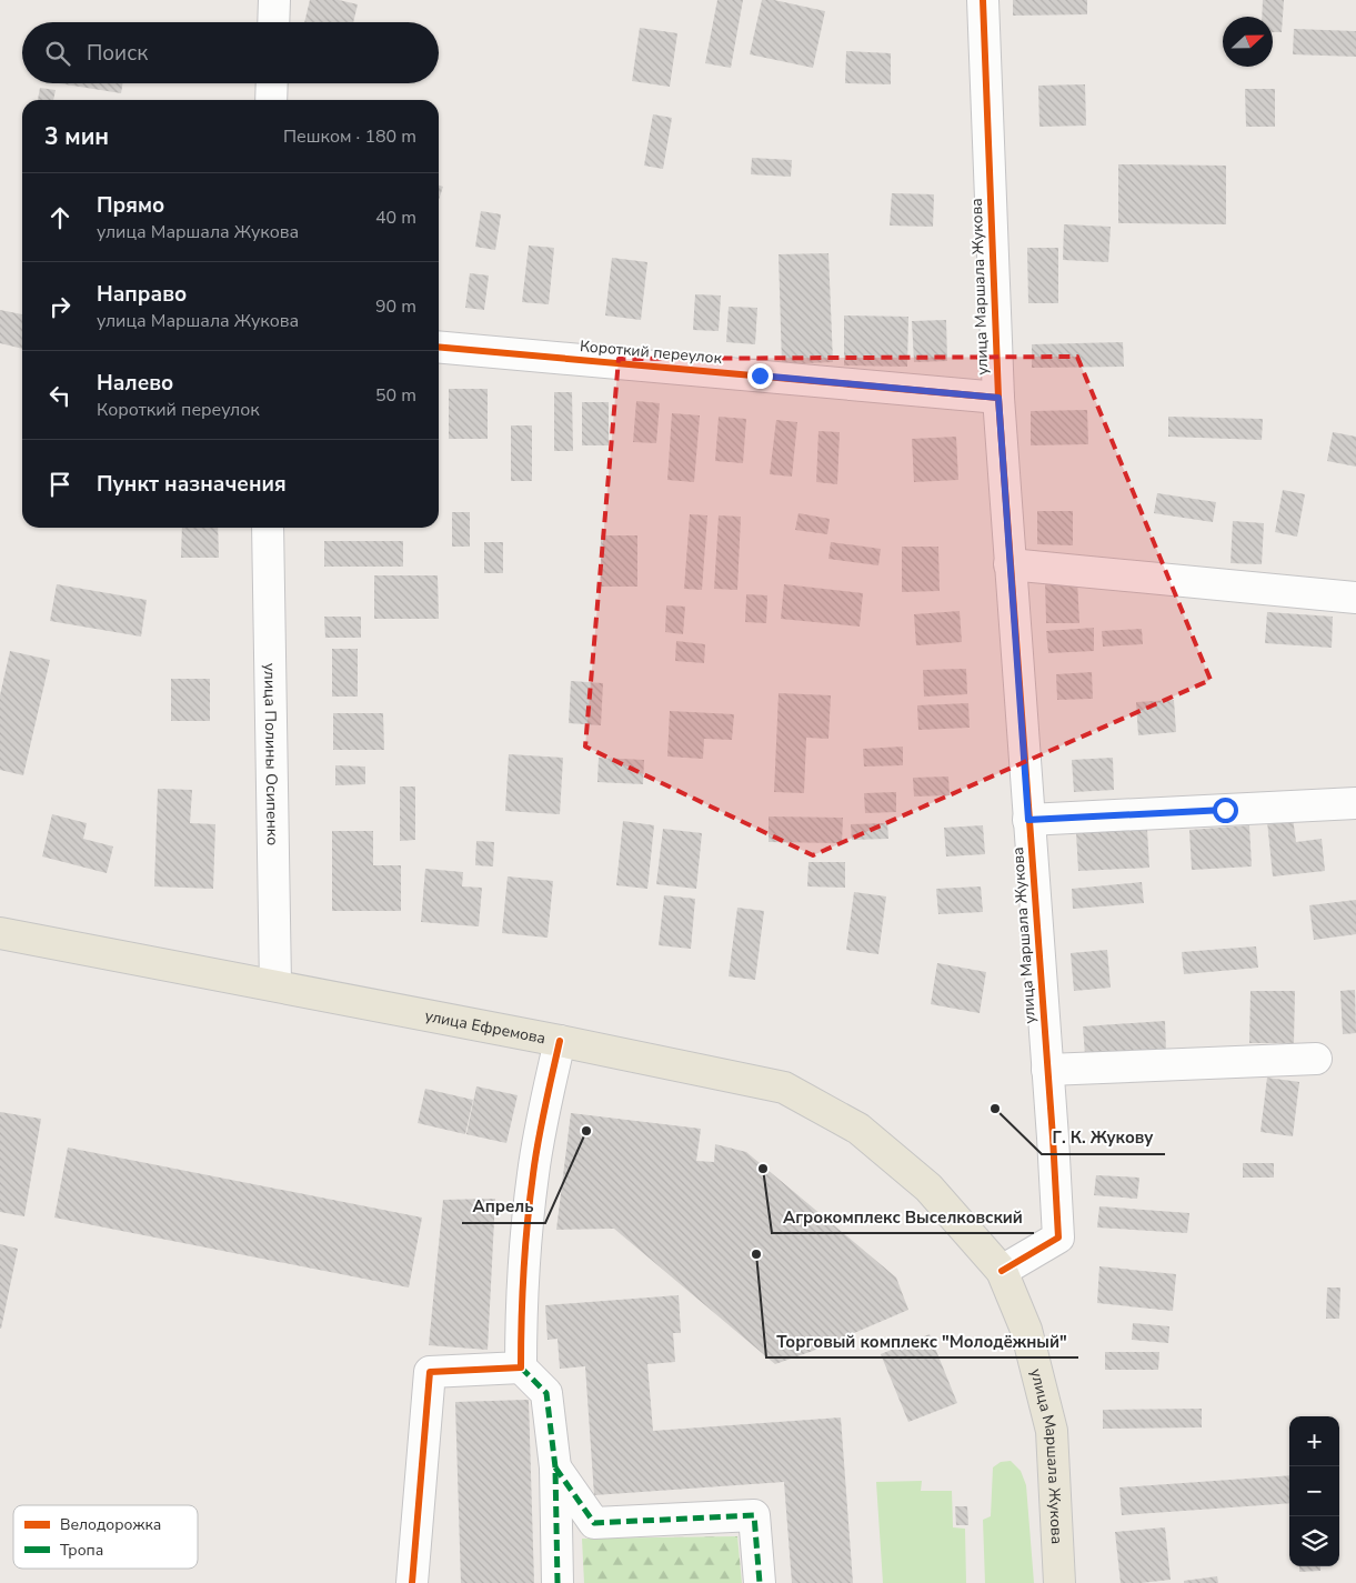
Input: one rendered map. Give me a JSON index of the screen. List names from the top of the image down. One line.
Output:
{"streets":{"main road":["улица Маршала Жукова","улица Ефремова"],"street":["Короткий переулок","улица Полины Осипенко"]},"crossings":[["улица Маршала Жукова","Короткий переулок"],["улица Маршала Жукова","улица Ефремова"],["улица Полины Осипенко","улица Ефремова"]],"places":["Г. К. Жукову","Апрель","Агрокомплекс Выселковский","Торговый комплекс \"Молодёжный\""],"legend":["Велодорожка","Тропа"],"north":"right","page":{"search":"Поиск","heading":["3 мин","Пешком · 180 m"],"list":[["Прямо","улица Маршала Жукова","40 m"],["Направо","улица Маршала Жукова","90 m"],["Налево","Короткий переулок","50 m"],"Пункт назначения"],"map_buttons":["+","−"]}}
